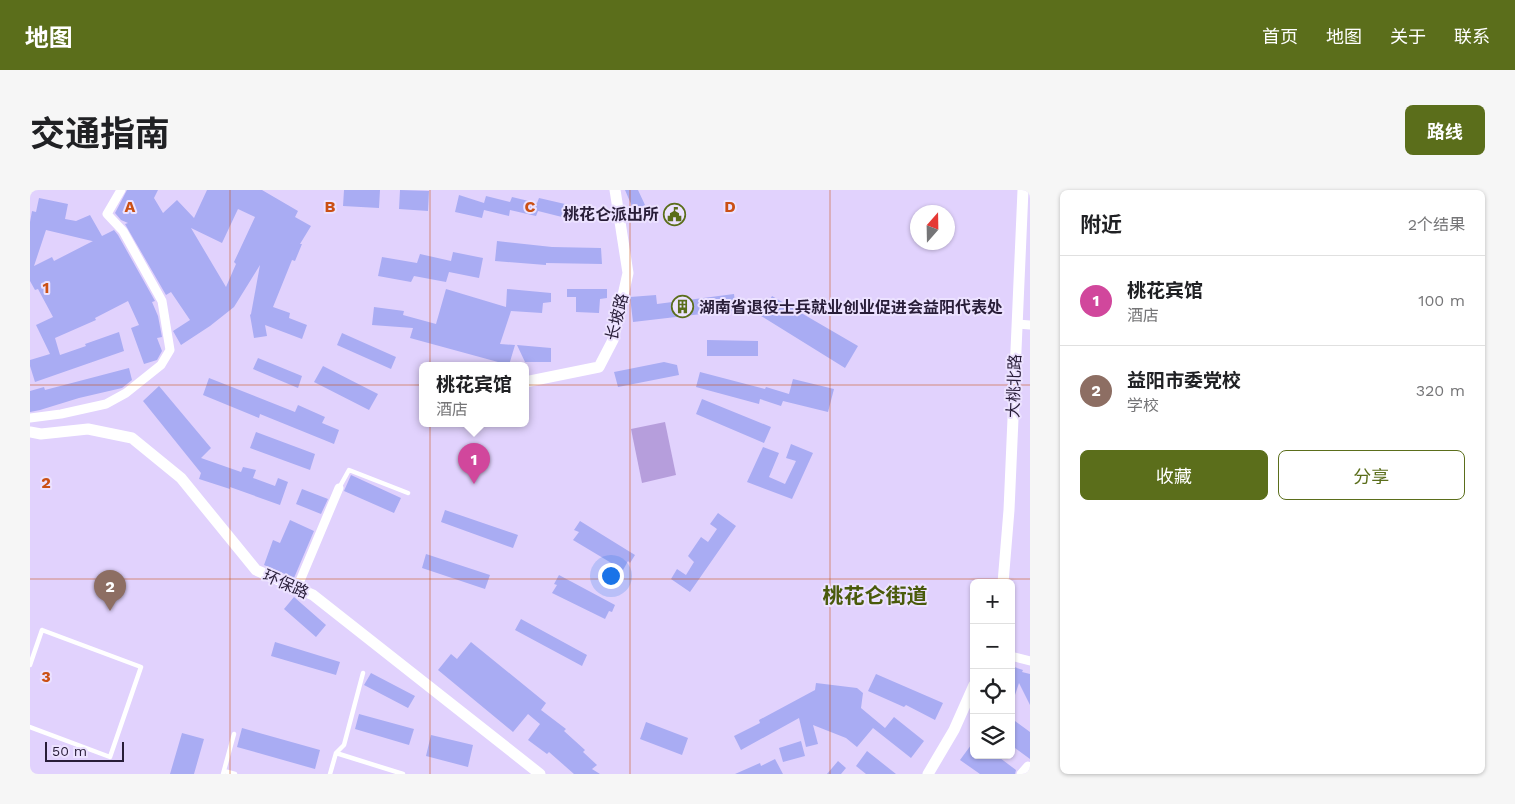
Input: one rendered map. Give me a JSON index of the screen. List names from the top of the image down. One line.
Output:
{"streets":{"street":["长坡路","大桃北路","环保路"]},"districts":["桃花仑街道"],"places":{"public building":["桃花仑派出所"],"building":["湖南省退役士兵就业创业促进会益阳代表处"]},"scale_bar":"50 m","north":"top","page":{"header":"地图","nav":["首页","地图","关于","联系"],"title":"交通指南","buttons":["路线",["收藏","分享"]],"heading":["附近","2个结果"],"list":[{"mark":"1","name":"桃花宾馆","note":"酒店","value":"100 m"},{"mark":"2","name":"益阳市委党校","note":"学校","value":"320 m"}],"popup":["桃花宾馆","酒店"],"pins":["1","2"],"map_buttons":["+","−"],"scale":"50 m"},"grid":{"columns":["A","B","C","D"],"rows":["1","2","3"]}}
